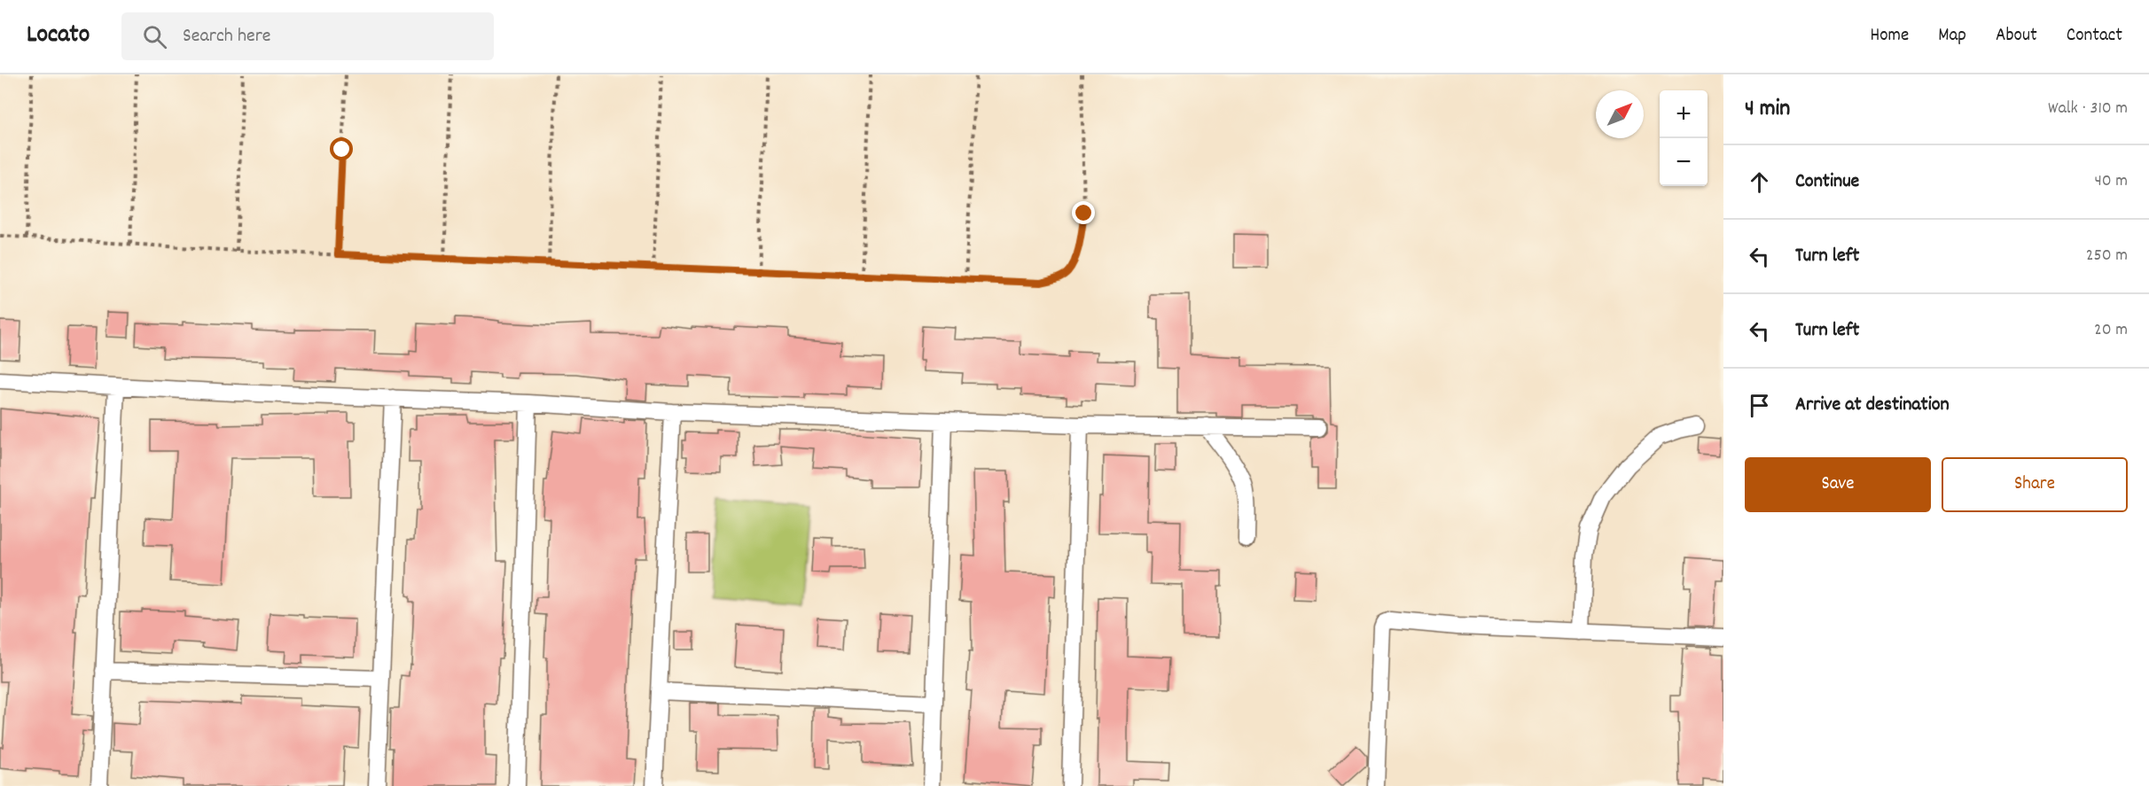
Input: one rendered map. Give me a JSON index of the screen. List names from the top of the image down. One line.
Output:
{"north":"top right","page":{"header":"Locato","search":"Search here","nav":["Home","Map","About","Contact"],"heading":["4 min","Walk · 310 m"],"map_buttons":["+","−"],"list":[["Continue","40 m"],["Turn left","250 m"],["Turn left","20 m"],"Arrive at destination"],"buttons":["Save","Share"]}}
